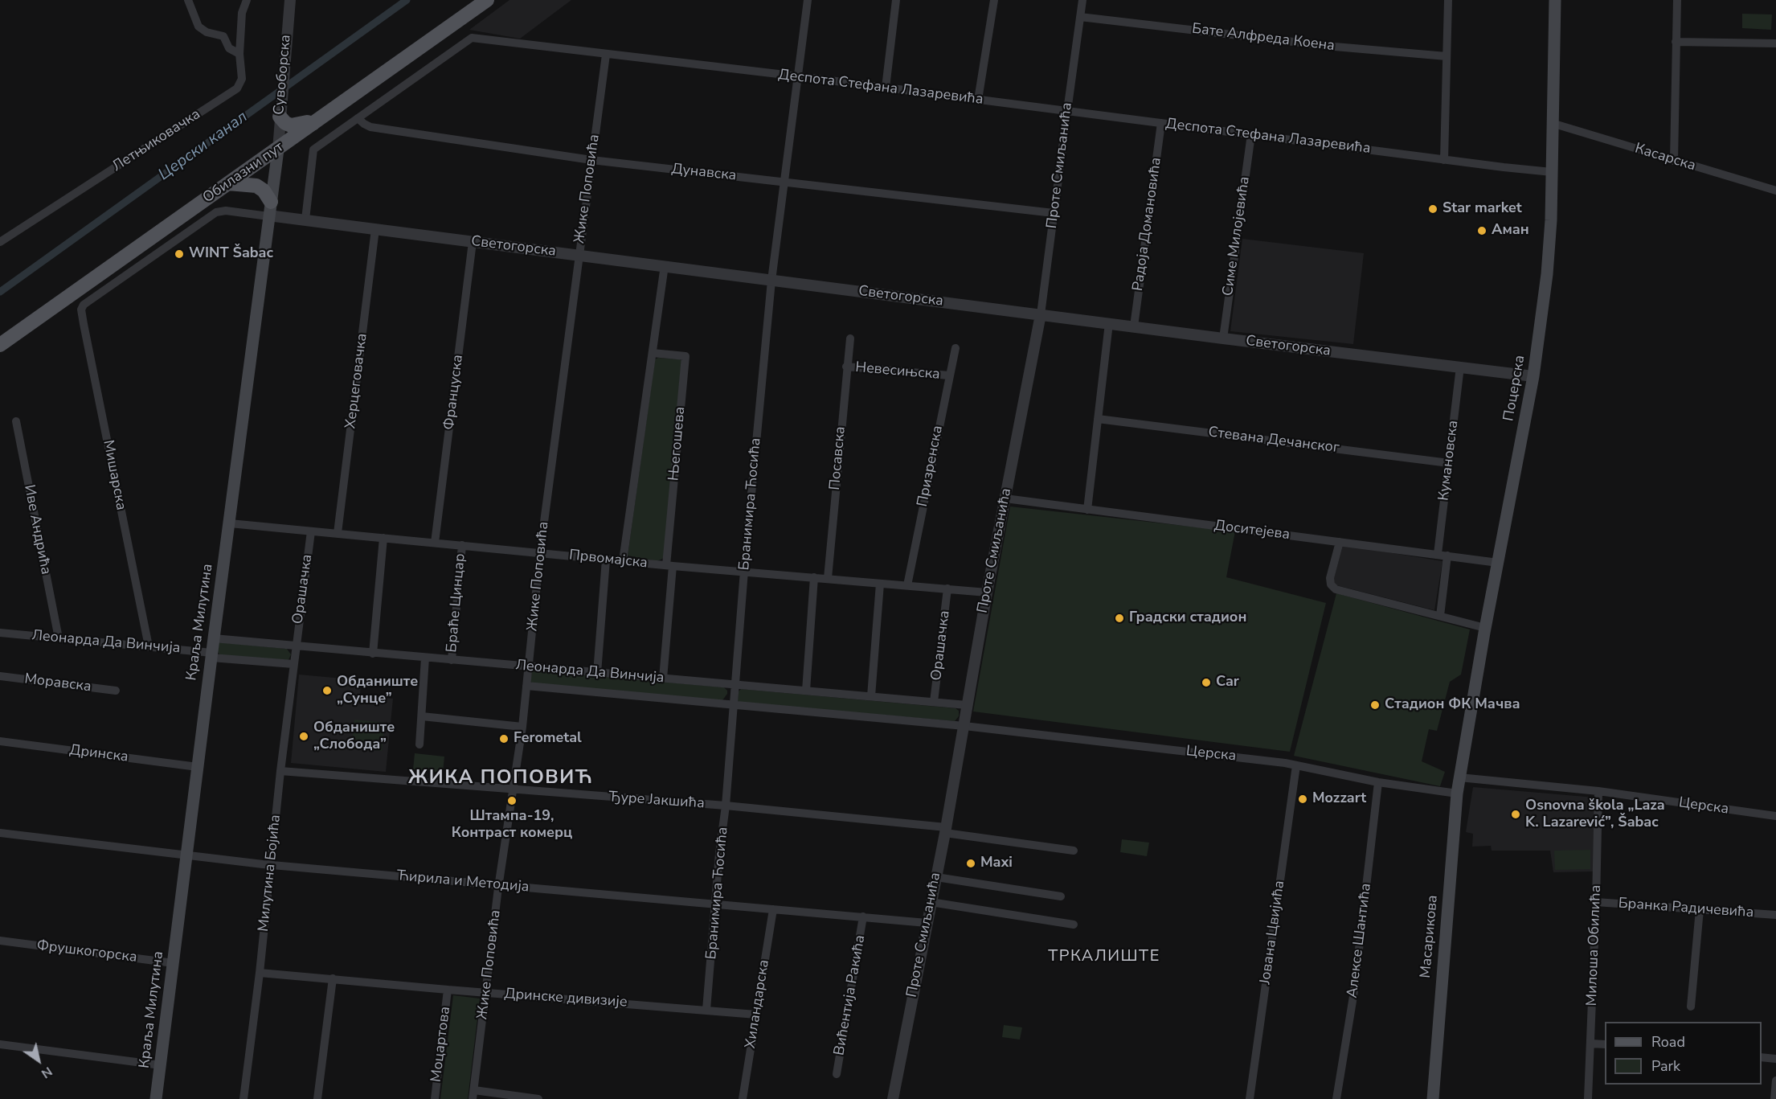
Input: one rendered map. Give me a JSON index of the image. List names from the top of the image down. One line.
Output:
{"streets":{"main road":["Обилазни пут","Поцерска","Краља Милутина","Масарикова"],"street":["Бате Алфреда Коена","Сувоборска","Деспота Стефана Лазаревића","Летњиковачка","Касарска","Проте Смиљанића","Дунавска","Жике Поповића","Радоја Домановића","Симе Милојевића","Светогорска","Невесињска","Херцеговачка","Француска","Стевана Дечанског","Његошева","Посавска","Кумановска","Призренска","Мишарска","Бранимира Ћосића","Иве Андрића","Доситејева","Првомајска","Орашачка","Браће Цинцар","Леонарда Да Винчија","Моравска","Дринска","Церска","Ђуре Јакшића","Милутина Бојића","Ћирила и Методија","Бранка Радичевића","Јована Цвијића","Алексе Шантића","Милоша Обилића","Фрушкогорска","Вићентија Ракића","Дринске дивизије","Хиландарска","Моцартова"]},"crossings":[["Бате Алфреда Коена","Проте Смиљанића"],["Сувоборска","Обилазни пут"],["Сувоборска","Краља Милутина"],["Деспота Стефана Лазаревића","Проте Смиљанића"],["Деспота Стефана Лазаревића","Дунавска"],["Деспота Стефана Лазаревића","Жике Поповића"],["Деспота Стефана Лазаревића","Радоја Домановића"],["Деспота Стефана Лазаревића","Симе Милојевића"],["Деспота Стефана Лазаревића","Светогорска"],["Деспота Стефана Лазаревића","Поцерска"],["Деспота Стефана Лазаревића","Бранимира Ћосића"],["Касарска","Поцерска"],["Проте Смиљанића","Дунавска"],["Проте Смиљанића","Светогорска"],["Проте Смиљанића","Доситејева"],["Проте Смиљанића","Првомајска"],["Проте Смиљанића","Леонарда Да Винчија"],["Проте Смиљанића","Церска"],["Проте Смиљанића","Ђуре Јакшића"],["Проте Смиљанића","Ћирила и Методија"],["Обилазни пут","Краља Милутина"],["Дунавска","Жике Поповића"],["Дунавска","Бранимира Ћосића"],["Жике Поповића","Светогорска"],["Жике Поповића","Првомајска"],["Жике Поповића","Леонарда Да Винчија"],["Жике Поповића","Ђуре Јакшића"],["Жике Поповића","Ћирила и Методија"],["Жике Поповића","Дринске дивизије"],["Радоја Домановића","Светогорска"],["Симе Милојевића","Светогорска"],["Светогорска","Херцеговачка"],["Светогорска","Поцерска"],["Светогорска","Француска"],["Светогорска","Кумановска"],["Светогорска","Бранимира Ћосића"],["Светогорска","Краља Милутина"],["Невесињска","Посавска"],["Невесињска","Призренска"],["Херцеговачка","Првомајска"],["Поцерска","Доситејева"],["Поцерска","Церска"],["Поцерска","Масарикова"],["Француска","Првомајска"],["Стевана Дечанског","Кумановска"],["Његошева","Првомајска"],["Посавска","Првомајска"],["Кумановска","Доситејева"],["Призренска","Првомајска"],["Мишарска","Леонарда Да Винчија"],["Бранимира Ћосића","Првомајска"],["Бранимира Ћосића","Леонарда Да Винчија"],["Бранимира Ћосића","Ђуре Јакшића"],["Бранимира Ћосића","Ћирила и Методија"],["Бранимира Ћосића","Дринске дивизије"],["Иве Андрића","Леонарда Да Винчија"],["Првомајска","Орашачка"],["Првомајска","Браће Цинцар"],["Првомајска","Краља Милутина"],["Орашачка","Леонарда Да Винчија"],["Орашачка","Милутина Бојића"],["Браће Цинцар","Леонарда Да Винчија"],["Краља Милутина","Леонарда Да Винчија"],["Краља Милутина","Дринска"],["Краља Милутина","Ћирила и Методија"],["Краља Милутина","Фрушкогорска"],["Леонарда Да Винчија","Церска"],["Леонарда Да Винчија","Милутина Бојића"],["Церска","Јована Цвијића"],["Церска","Масарикова"],["Церска","Алексе Шантића"],["Церска","Милоша Обилића"],["Ђуре Јакшића","Милутина Бојића"],["Милутина Бојића","Ћирила и Методија"],["Милутина Бојића","Дринске дивизије"],["Ћирила и Методија","Вићентија Ракића"],["Ћирила и Методија","Хиландарска"],["Бранка Радичевића","Милоша Обилића"],["Дринске дивизије","Хиландарска"],["Дринске дивизије","Моцартова"]],"districts":["ЖИКА ПОПОВИЋ","ТРКАЛИШТЕ"],"water":["Церски канал"],"places":["Star market","Аман","WINT Šabac","Градски стадион","Car","Обданиште „Сунце”","Стадион ФК Мачва","Обданиште „Слобода”","Ferometal","Mozzart","Штампа-19, Контраст комерц","Osnovna škola „Laza K. Lazarević”, Šabac","Maxi"],"legend":["Road","Park"],"north":"bottom right"}
